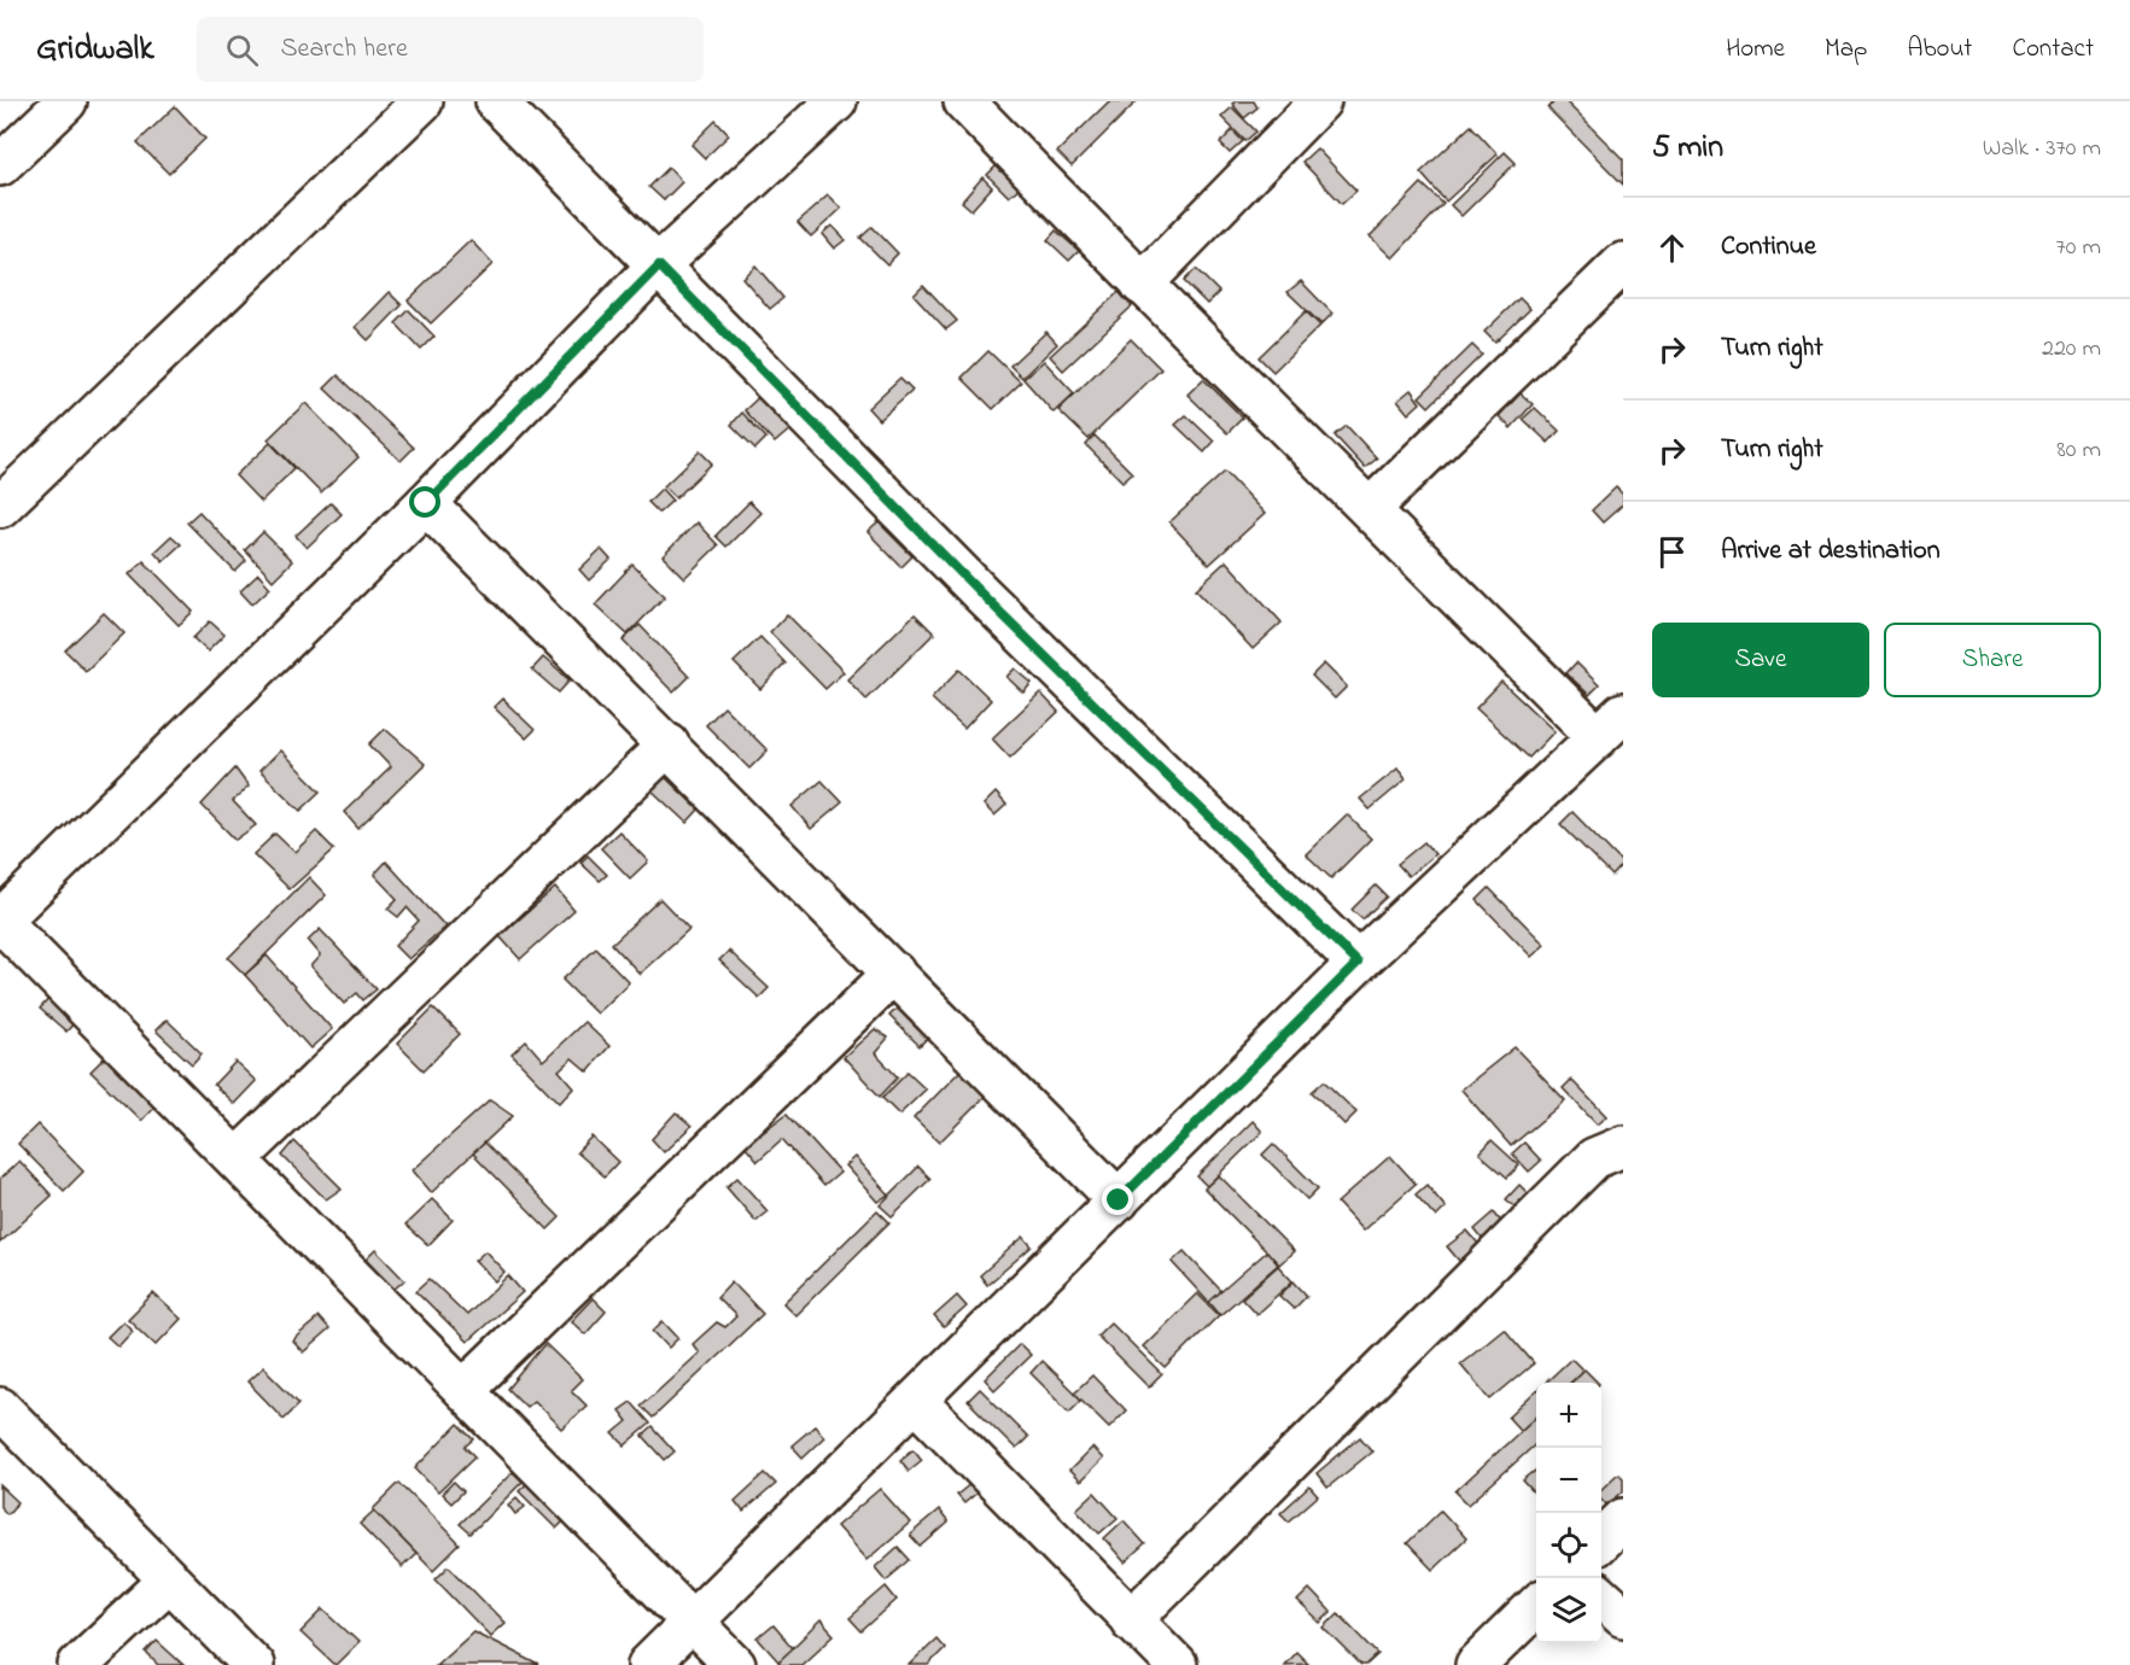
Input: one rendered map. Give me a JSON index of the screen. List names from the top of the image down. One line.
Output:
{"page":{"header":"Gridwalk","search":"Search here","nav":["Home","Map","About","Contact"],"heading":["5 min","Walk · 370 m"],"list":[["Continue","70 m"],["Turn right","220 m"],["Turn right","80 m"],"Arrive at destination"],"buttons":["Save","Share"],"map_buttons":["+","−"]}}
